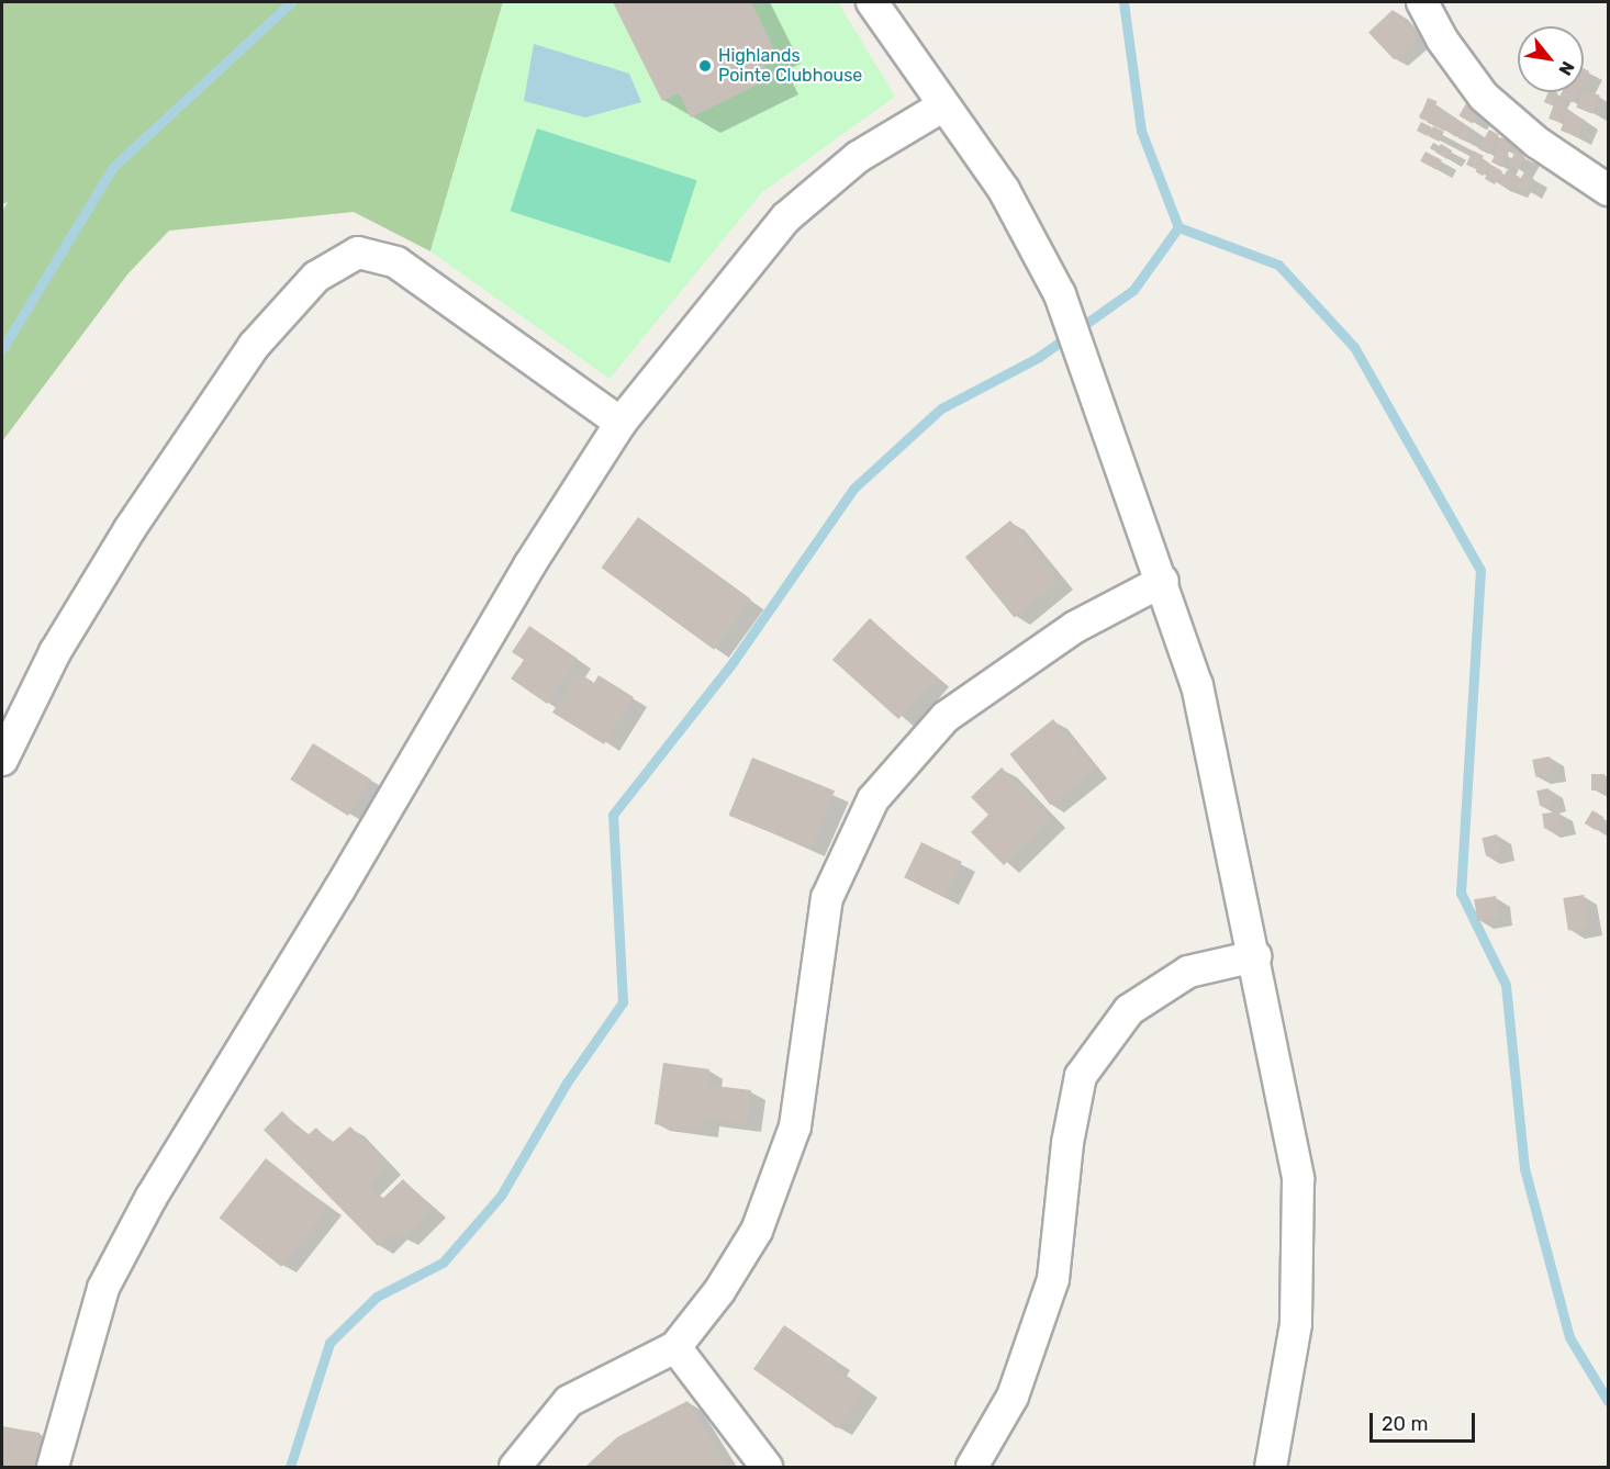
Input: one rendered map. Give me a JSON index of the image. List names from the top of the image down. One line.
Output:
{"places":["Highlands Pointe Clubhouse"],"scale_bar":"20 m","north":"bottom right"}
